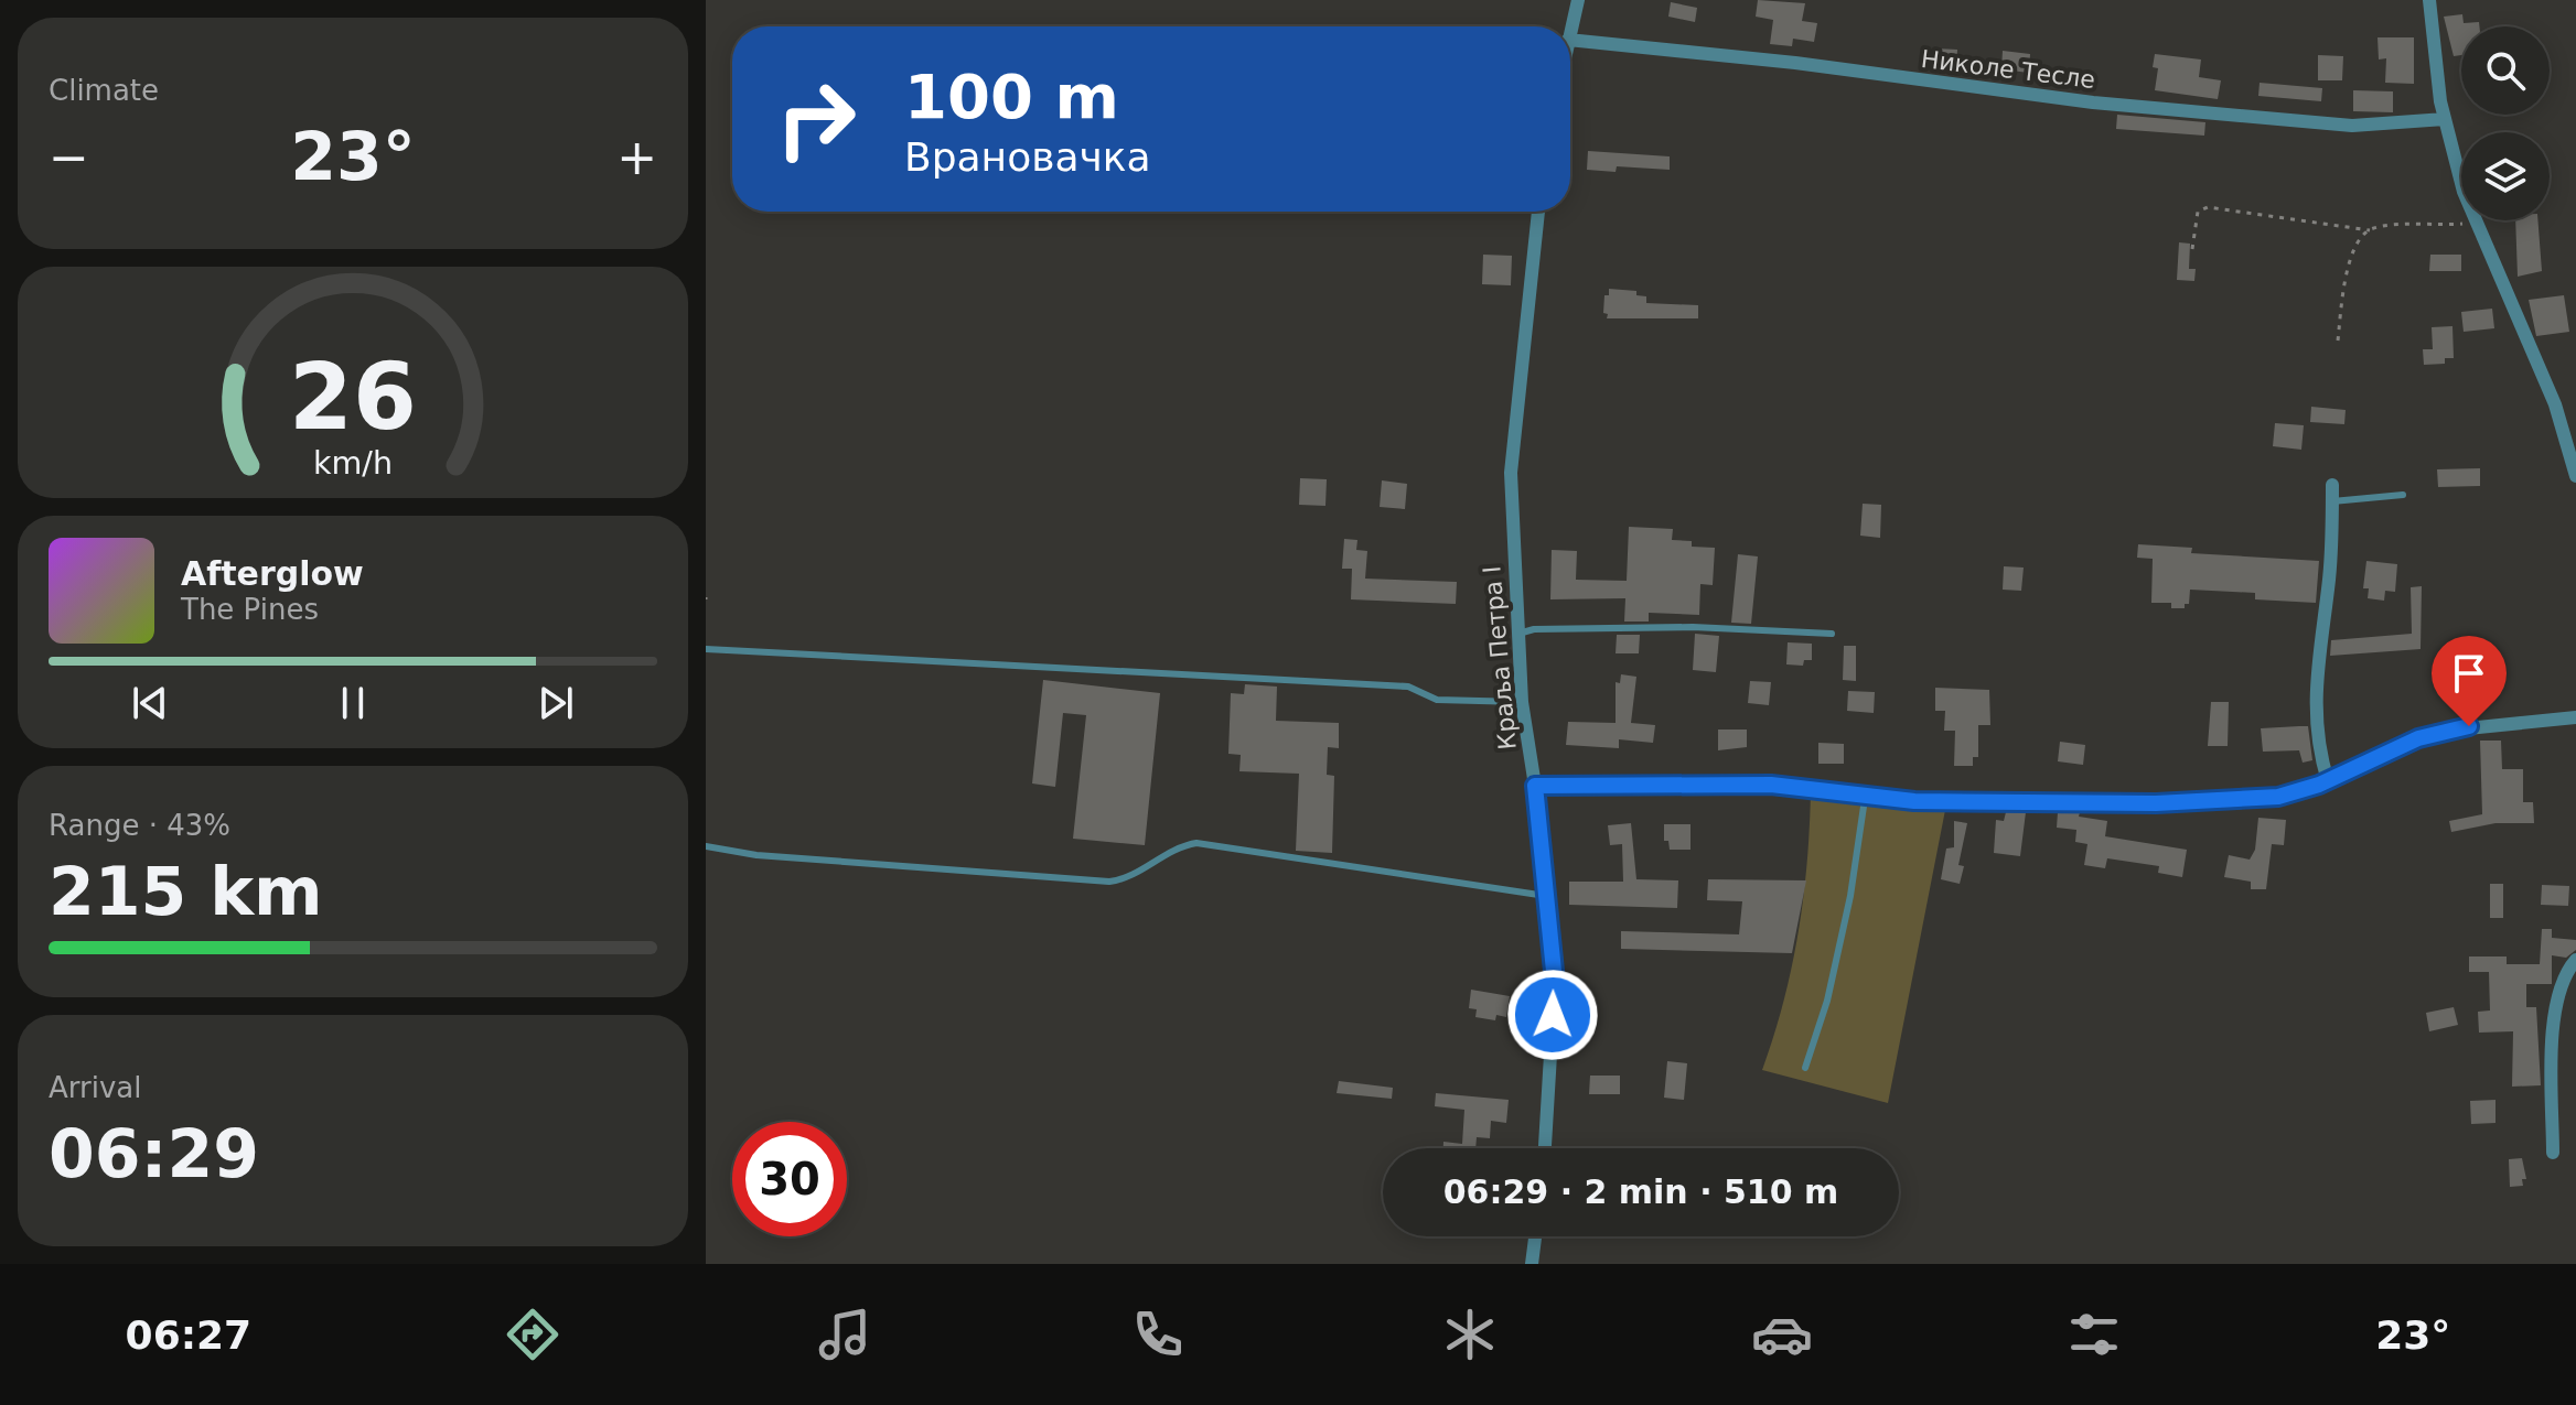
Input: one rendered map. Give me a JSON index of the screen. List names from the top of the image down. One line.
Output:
{"streets":{"street":["Николе Тесле","Краља Петра I"]},"page":{"tile":["Climate",["Range · 43%","215 km"],["Arrival","06:29"]],"turn":["100 m","Врановачка"],"heat":["−","23°","+"],"song":["Afterglow","The Pines"],"limit":"30","trip":"06:29 · 2 min · 510 m","tabs":["06:27","23°"],"gauge":["26","km/h"]}}
